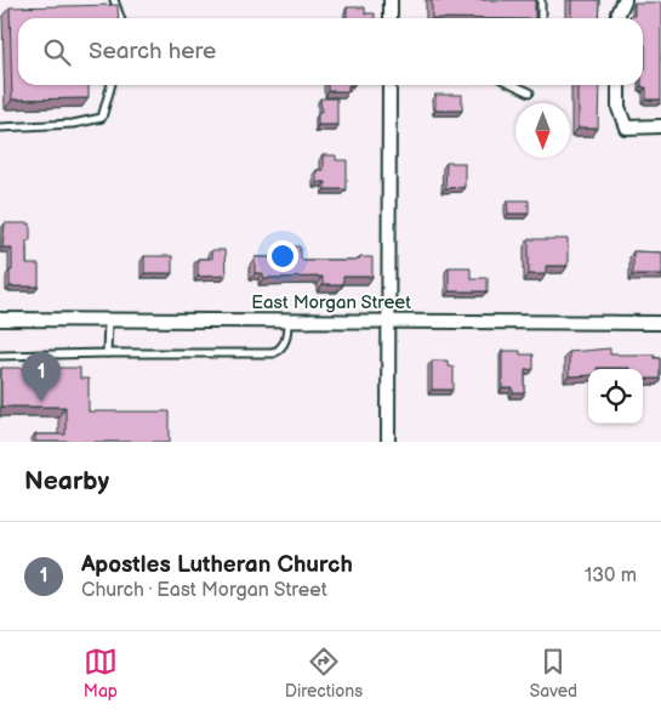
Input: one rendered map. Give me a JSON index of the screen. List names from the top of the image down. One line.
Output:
{"streets":{"street":["East Morgan Street"]},"north":"bottom","page":{"search":"Search here","pins":"1","heading":"Nearby","list":[{"mark":"1","name":"Apostles Lutheran Church","note":"Church · East Morgan Street","value":"130 m"}],"nav":["Map","Directions","Saved"]}}
